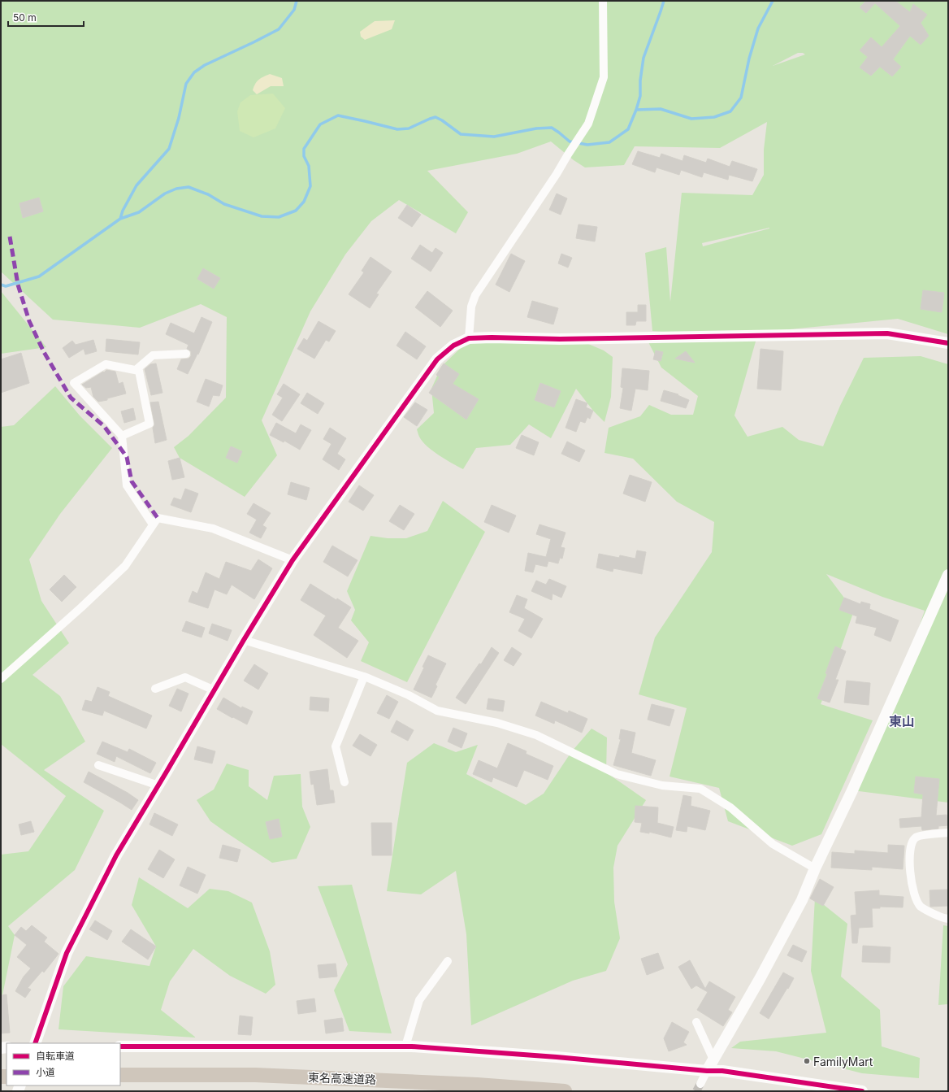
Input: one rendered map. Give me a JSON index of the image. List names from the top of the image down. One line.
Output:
{"streets":{"highway":["東名高速道路"]},"districts":["東山"],"places":["FamilyMart"],"legend":["自転車道","小道"],"scale_bar":"50 m"}
